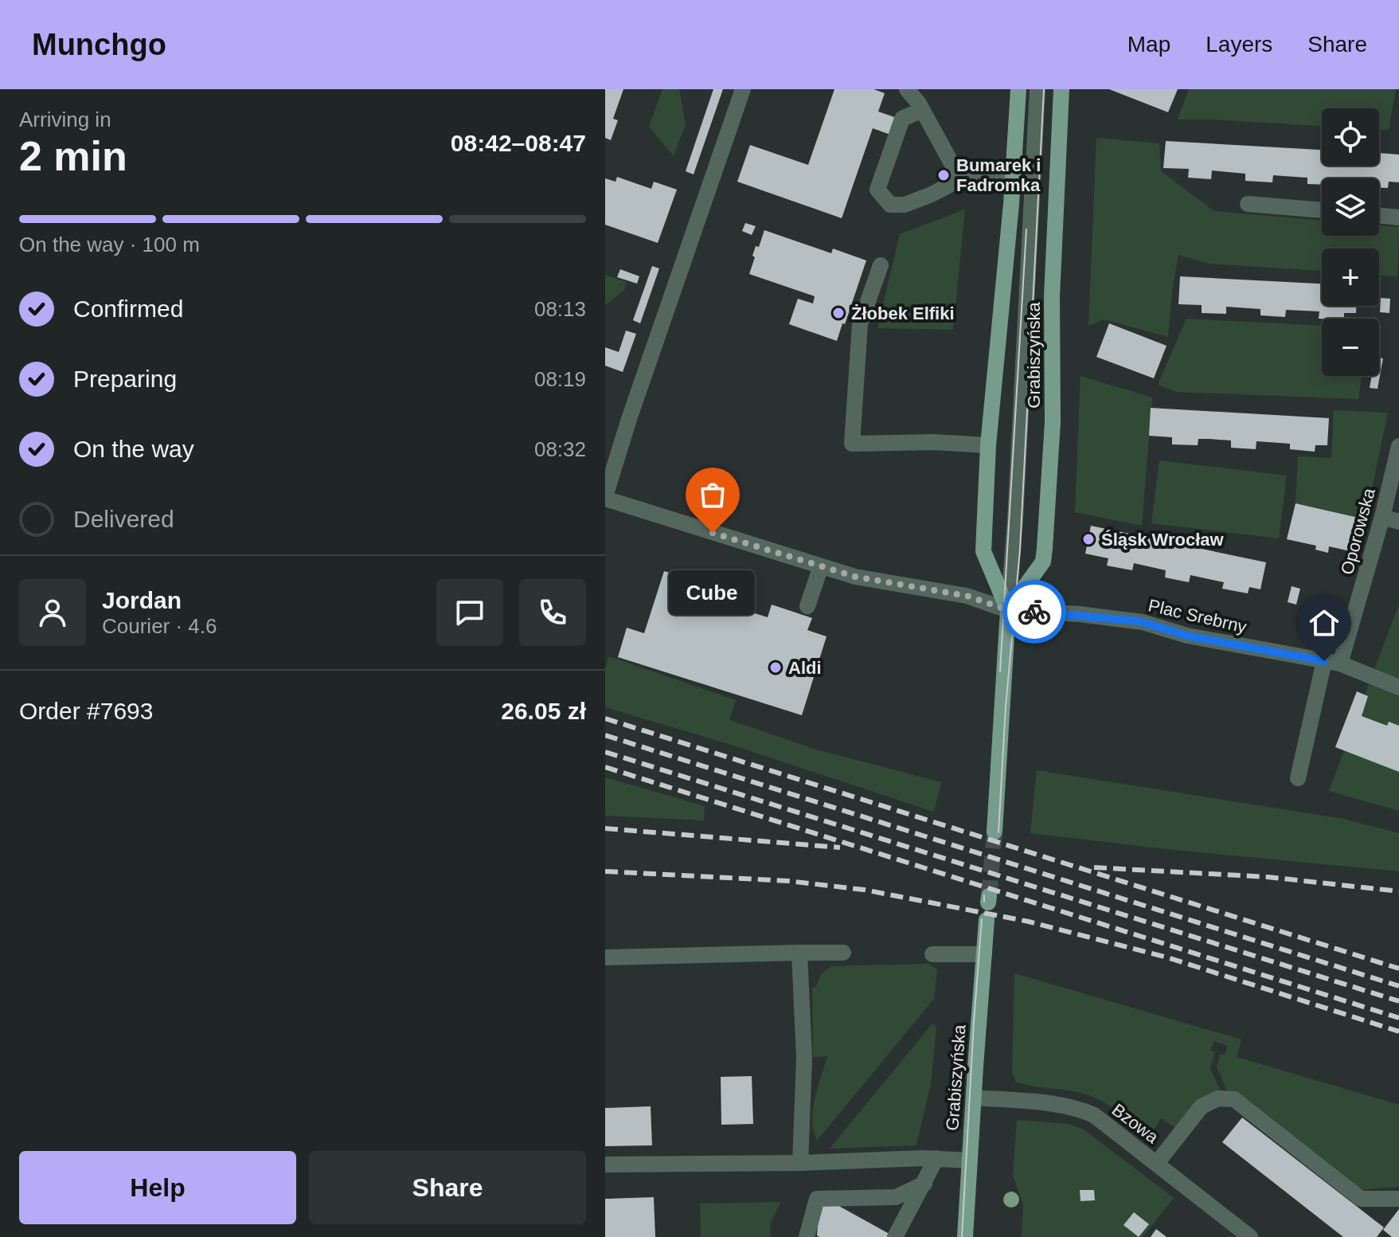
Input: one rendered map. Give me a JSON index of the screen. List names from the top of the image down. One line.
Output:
{"streets":{"main road":["Grabiszyńska"],"street":["Oporowska","Plac Srebrny","Bzowa"]},"crossings":[["Grabiszyńska","Plac Srebrny"],["Grabiszyńska","Bzowa"],["Oporowska","Plac Srebrny"]],"places":["Bumarek i Fadromka","Żłobek Elfiki","Cube","Śląsk Wrocław","Aldi"],"page":{"header":"Munchgo","nav":["Map","Layers","Share"],"heading":["2 min","Arriving in","08:42–08:47"],"panel":["Jordan","Courier · 4.6","Order #7693","26.05 zł"],"map_buttons":["+","−"],"bar":"On the way · 100 m","list":[["Confirmed","08:13"],["Preparing","08:19"],["On the way","08:32"],"Delivered"],"bubble":"Cube","buttons":["Help","Share"]}}
